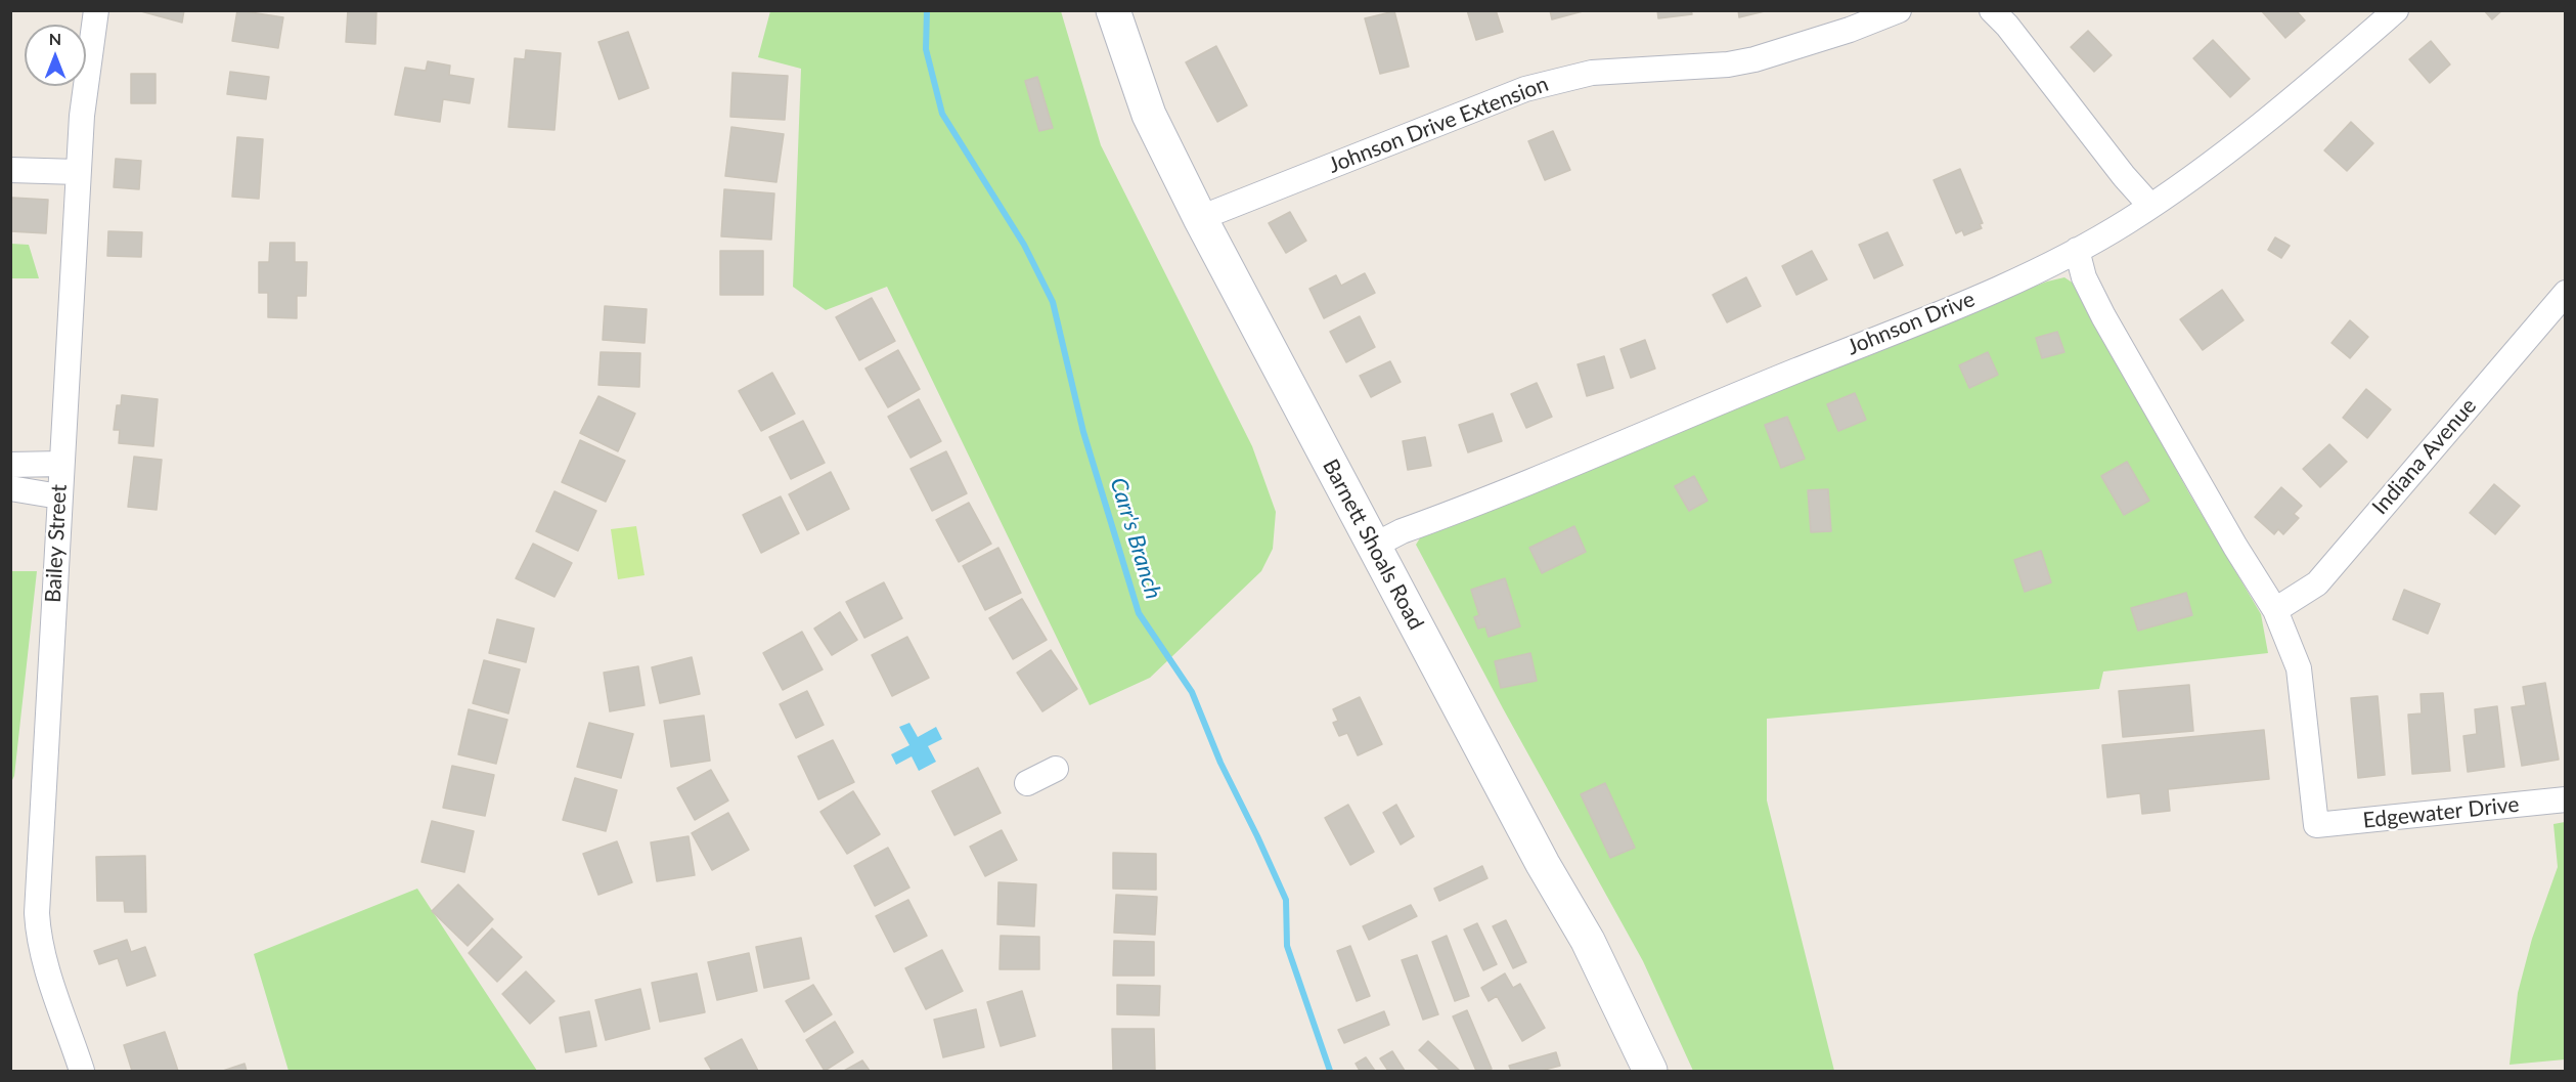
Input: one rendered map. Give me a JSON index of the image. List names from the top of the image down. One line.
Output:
{"streets":{"main road":["Barnett Shoals Road"],"street":["Johnson Drive Extension","Johnson Drive","Indiana Avenue","Bailey Street","Edgewater Drive"]},"crossings":[["Johnson Drive Extension","Barnett Shoals Road"],["Johnson Drive","Barnett Shoals Road"],["Indiana Avenue","Edgewater Drive"]],"water":["Carr's Branch"],"north":"top"}
